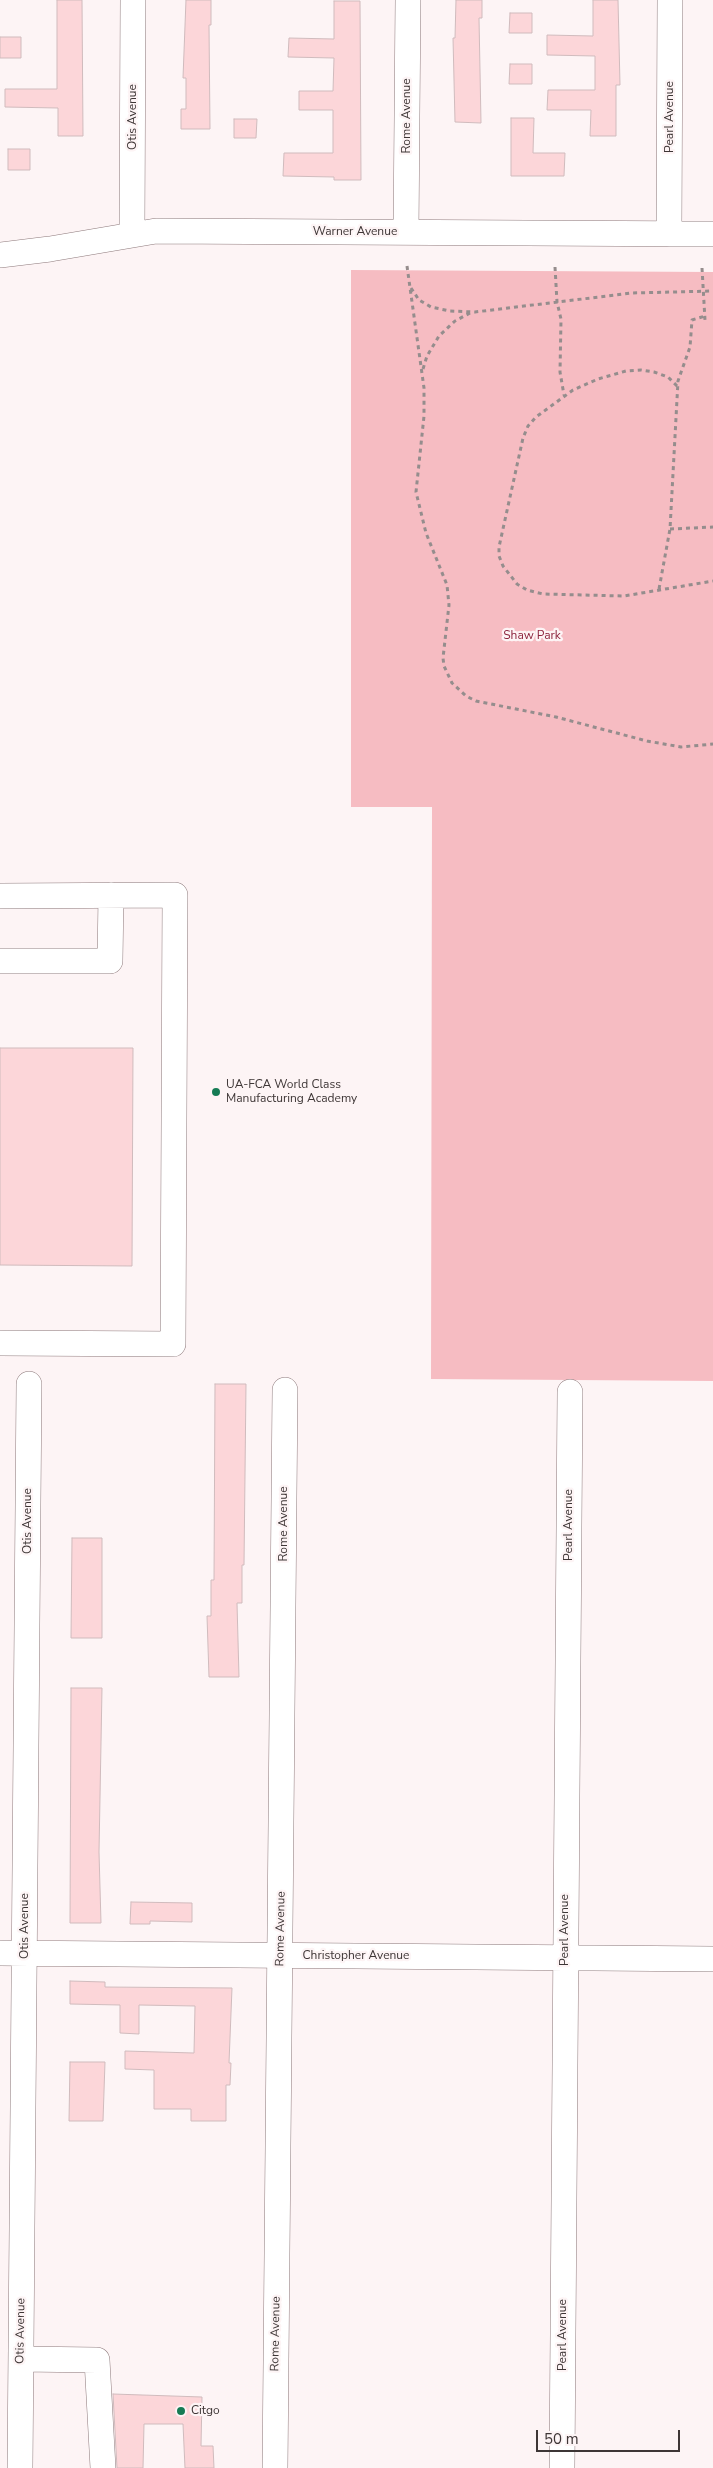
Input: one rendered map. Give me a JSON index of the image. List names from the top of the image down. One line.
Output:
{"streets":{"street":["Rome Avenue","Otis Avenue","Pearl Avenue","Warner Avenue","Christopher Avenue"]},"crossings":[["Rome Avenue","Warner Avenue"],["Rome Avenue","Christopher Avenue"],["Otis Avenue","Warner Avenue"],["Otis Avenue","Christopher Avenue"],["Pearl Avenue","Warner Avenue"],["Pearl Avenue","Christopher Avenue"]],"parks":["Shaw Park"],"places":["UA-FCA World Class Manufacturing Academy","Citgo"],"scale_bar":"50 m"}
